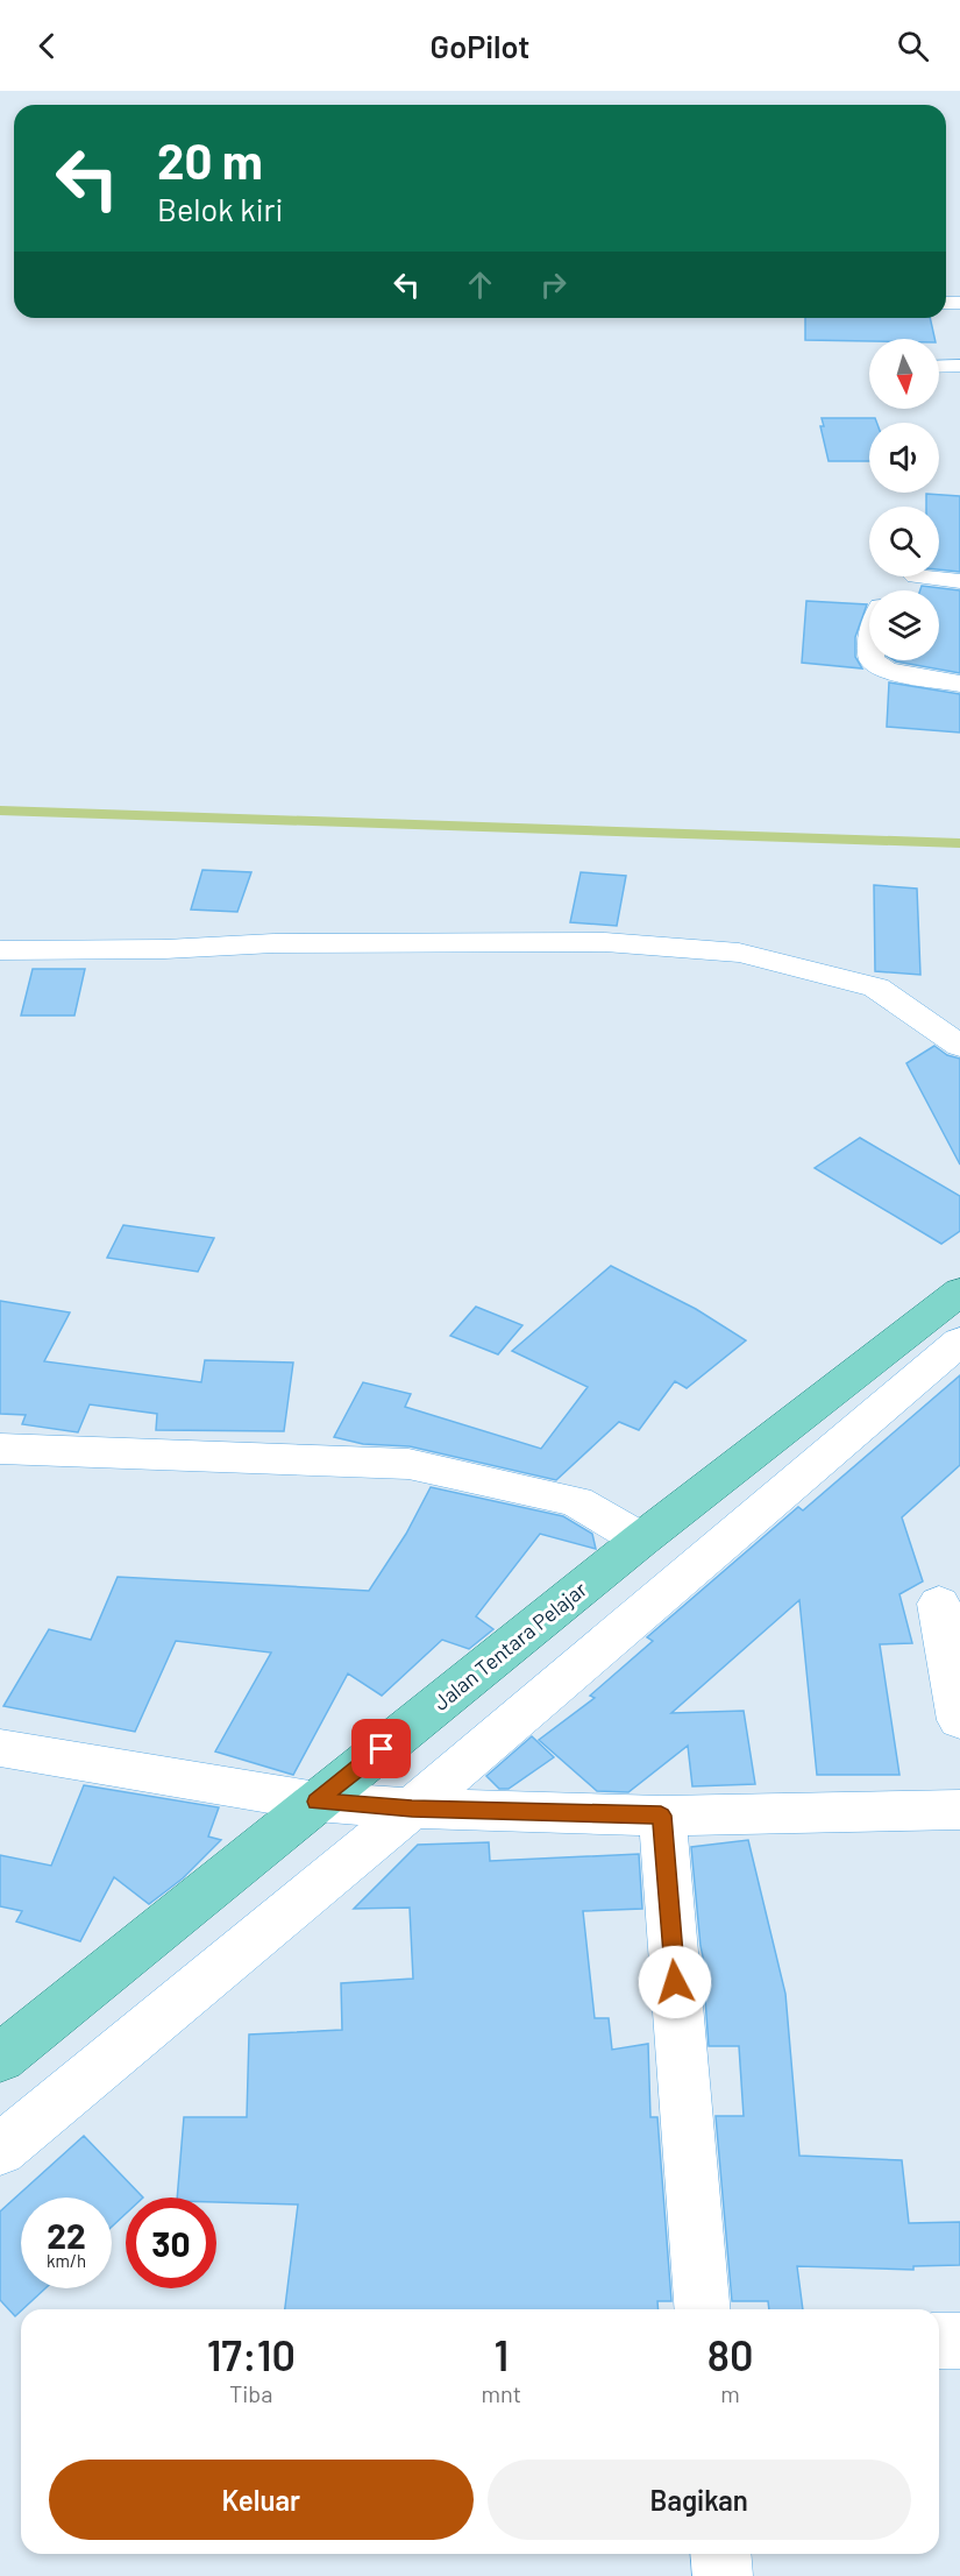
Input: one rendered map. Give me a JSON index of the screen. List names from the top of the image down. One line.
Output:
{"streets":{"main road":["Jalan Tentara Pelajar"]},"north":"bottom","page":{"header":"GoPilot","turn":["20 m","Belok kiri"],"speed":"22 km/h","limit":"30","eta":["17:10","Tiba","1","mnt","80","m"],"buttons":["Keluar","Bagikan"]}}
